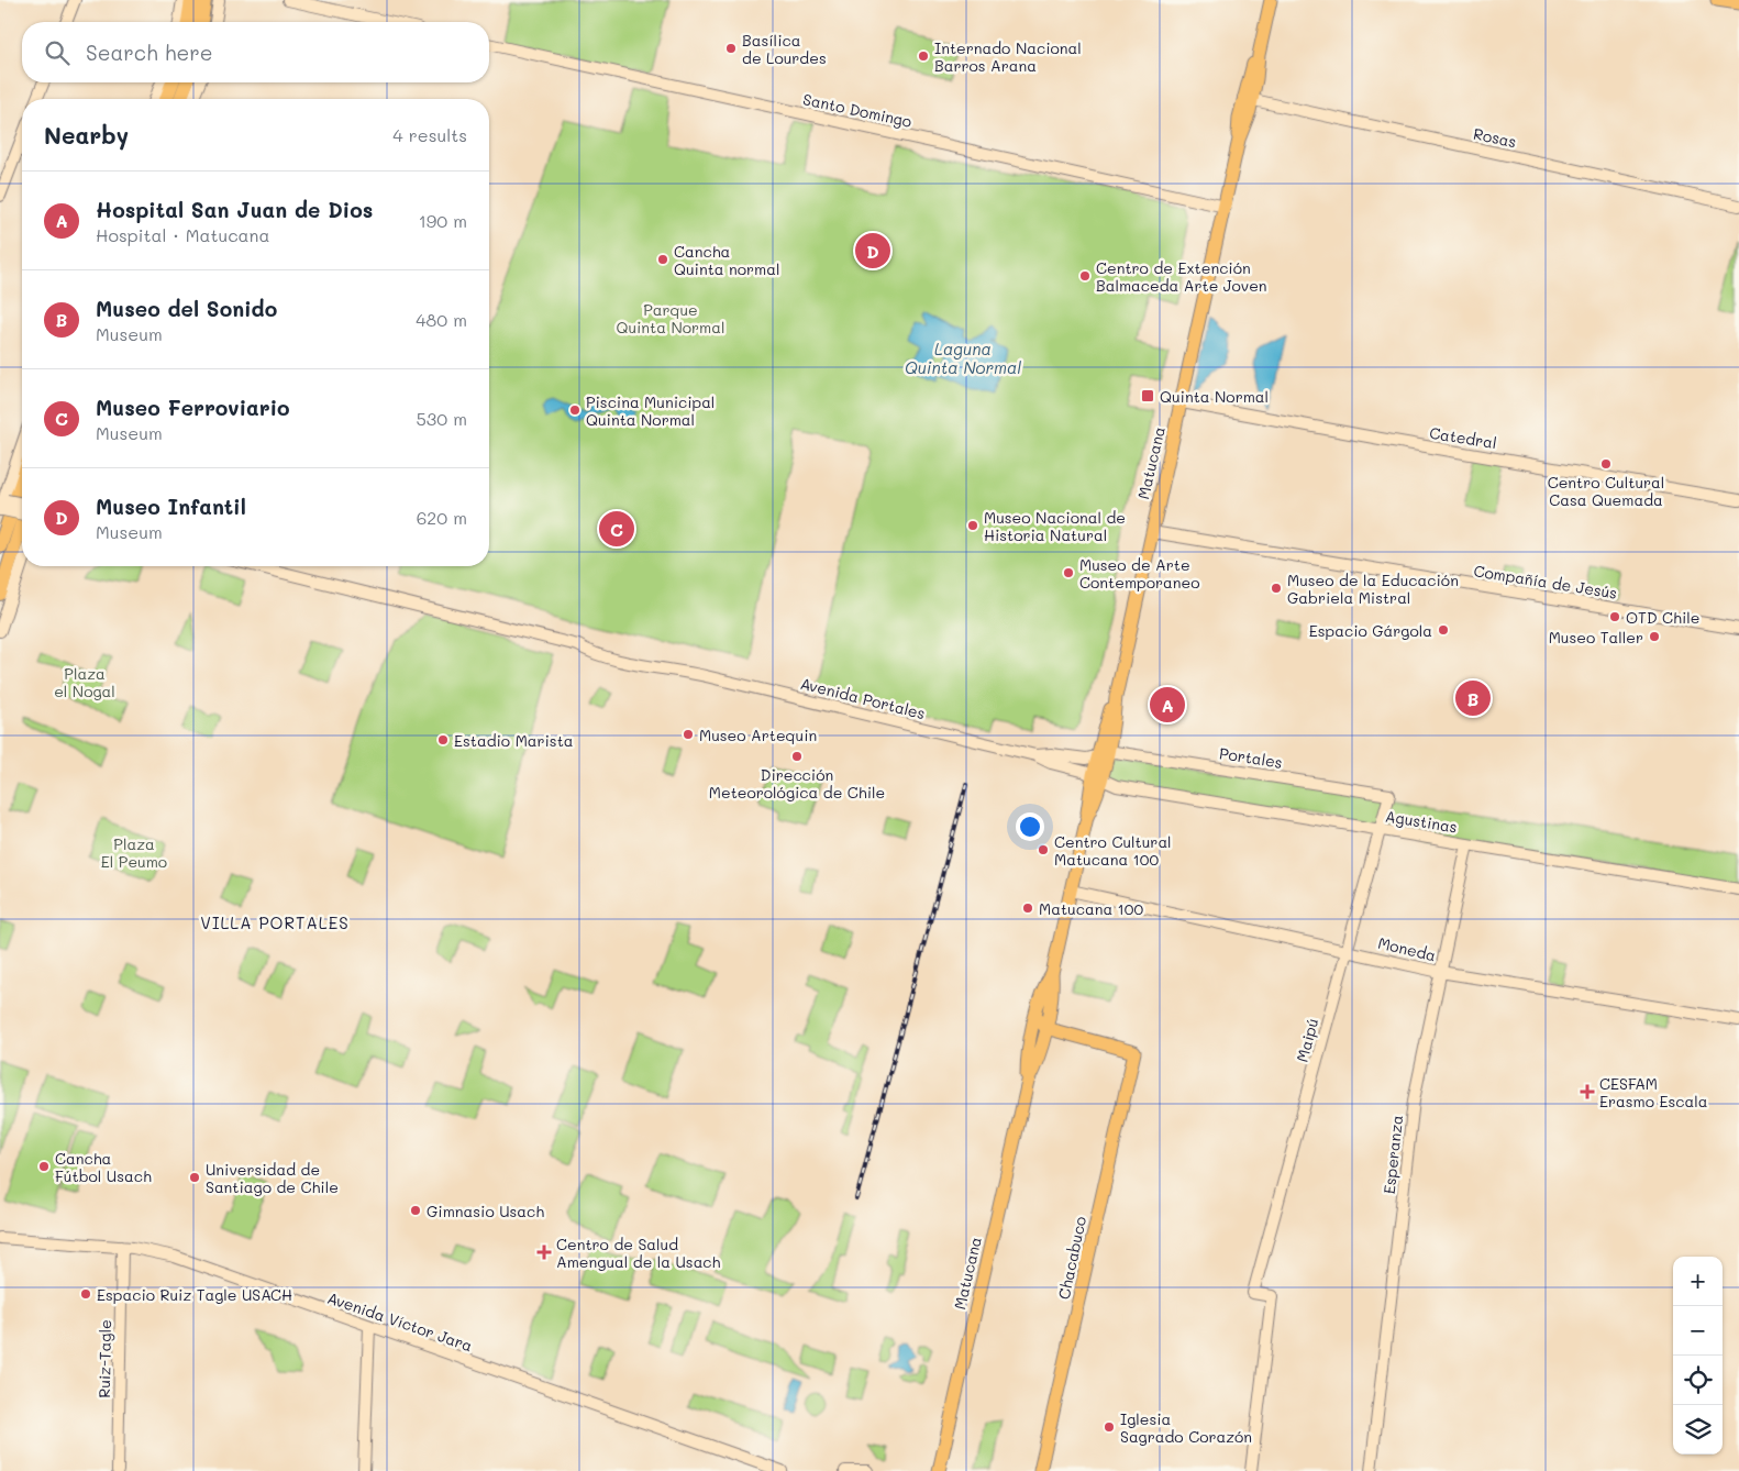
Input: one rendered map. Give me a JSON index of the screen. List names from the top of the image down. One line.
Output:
{"streets":{"main road":["Matucana","Chacabuco"],"street":["Santo Domingo","Rosas","Catedral","Compañía de Jesús","Avenida Portales","Portales","Agustinas","Moneda","Maipú","Esperanza","Avenida Víctor Jara","Ruiz-Tagle"]},"crossings":[["Santo Domingo","Matucana"],["Rosas","Matucana"],["Catedral","Matucana"],["Matucana","Compañía de Jesús"],["Matucana","Avenida Portales"],["Matucana","Portales"],["Matucana","Agustinas"],["Matucana","Moneda"],["Matucana","Chacabuco"],["Avenida Portales","Portales"],["Avenida Portales","Agustinas"],["Portales","Maipú"],["Agustinas","Maipú"],["Agustinas","Esperanza"],["Moneda","Maipú"],["Moneda","Esperanza"],["Avenida Víctor Jara","Ruiz-Tagle"]],"districts":["VILLA PORTALES"],"water":["Laguna Quinta Normal"],"parks":["Parque Quinta Normal","Plaza el Nogal","Plaza El Peumo"],"places":{"other":["Basílica de Lourdes","Internado Nacional Barros Arana","Cancha Quinta normal","Centro de Extención Balmaceda Arte Joven","Piscina Municipal Quinta Normal","Centro Cultural Casa Quemada","Museo Nacional de Historia Natural","Museo de Arte Contemporaneo","Museo de la Educación Gabriela Mistral","OTD Chile","Espacio Gárgola","Museo Taller","Museo Artequin","Estadio Marista","Dirección Meteorológica de Chile","Centro Cultural Matucana 100","Matucana 100","Cancha Fútbol Usach","Universidad de Santiago de Chile","Gimnasio Usach","Espacio Ruiz Tagle USACH","Iglesia Sagrado Corazón"],"transit":["Quinta Normal"],"health":["CESFAM Erasmo Escala","Centro de Salud Amengual de la Usach"]},"page":{"search":"Search here","heading":["Nearby","4 results"],"list":[{"mark":"A","name":"Hospital San Juan de Dios","note":"Hospital · Matucana","value":"190 m"},{"mark":"B","name":"Museo del Sonido","note":"Museum","value":"480 m"},{"mark":"C","name":"Museo Ferroviario","note":"Museum","value":"530 m"},{"mark":"D","name":"Museo Infantil","note":"Museum","value":"620 m"}],"pins":["D","C","B","A"],"map_buttons":["+","−"]}}
